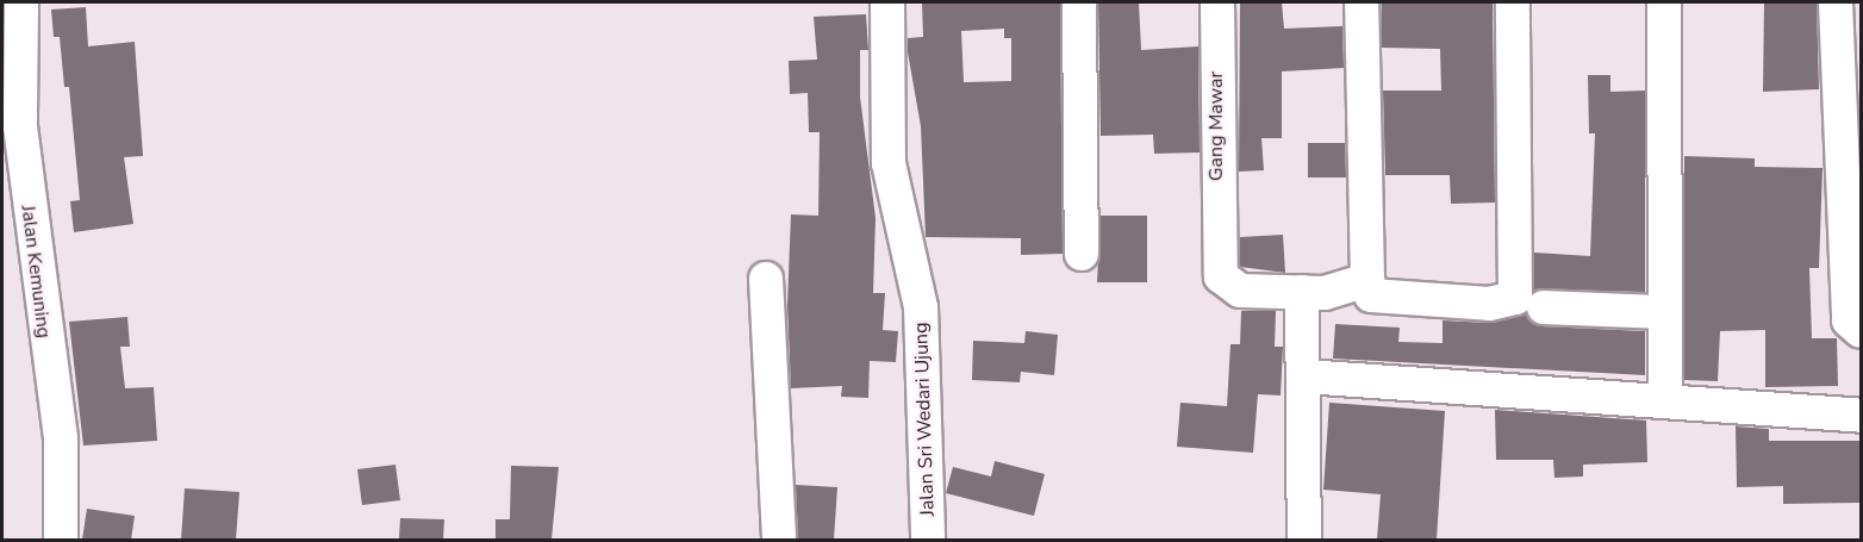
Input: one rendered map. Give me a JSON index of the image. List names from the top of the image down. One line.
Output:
{"streets":{"street":["Gang Mawar","Jalan Kemuning","Jalan Sri Wedari Ujung"]}}
